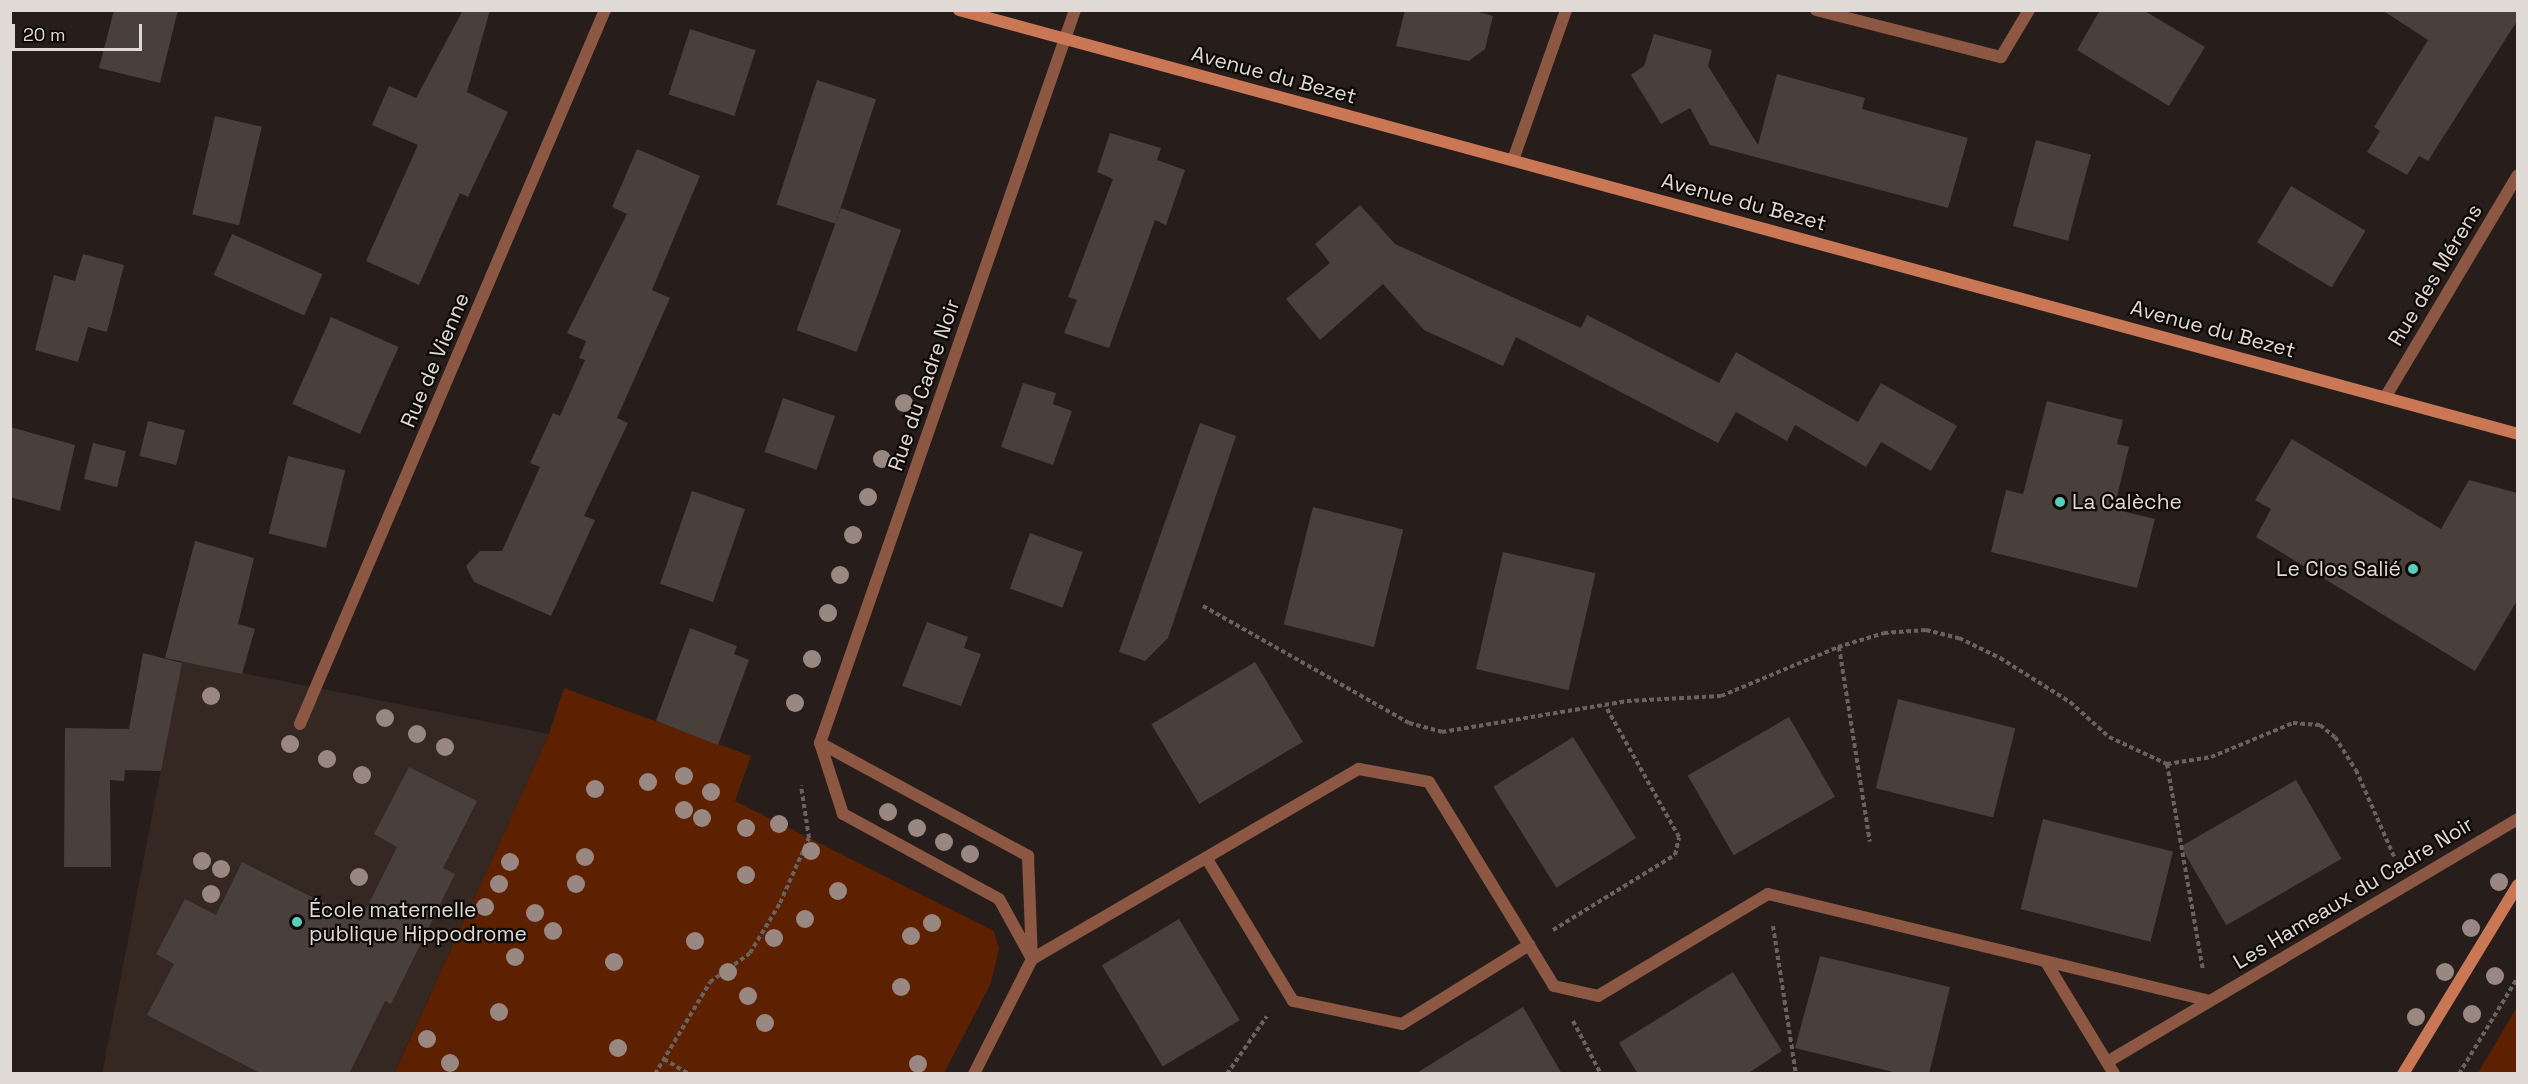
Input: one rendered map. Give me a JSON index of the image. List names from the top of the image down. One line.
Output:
{"streets":{"street":["Avenue du Bezet","Rue des Mérens","Rue de Vienne","Rue du Cadre Noir","Les Hameaux du Cadre Noir"]},"crossings":[["Avenue du Bezet","Rue des Mérens"],["Avenue du Bezet","Rue du Cadre Noir"]],"places":["La Calèche","Le Clos Salié","École maternelle publique Hippodrome"],"scale_bar":"20 m"}
